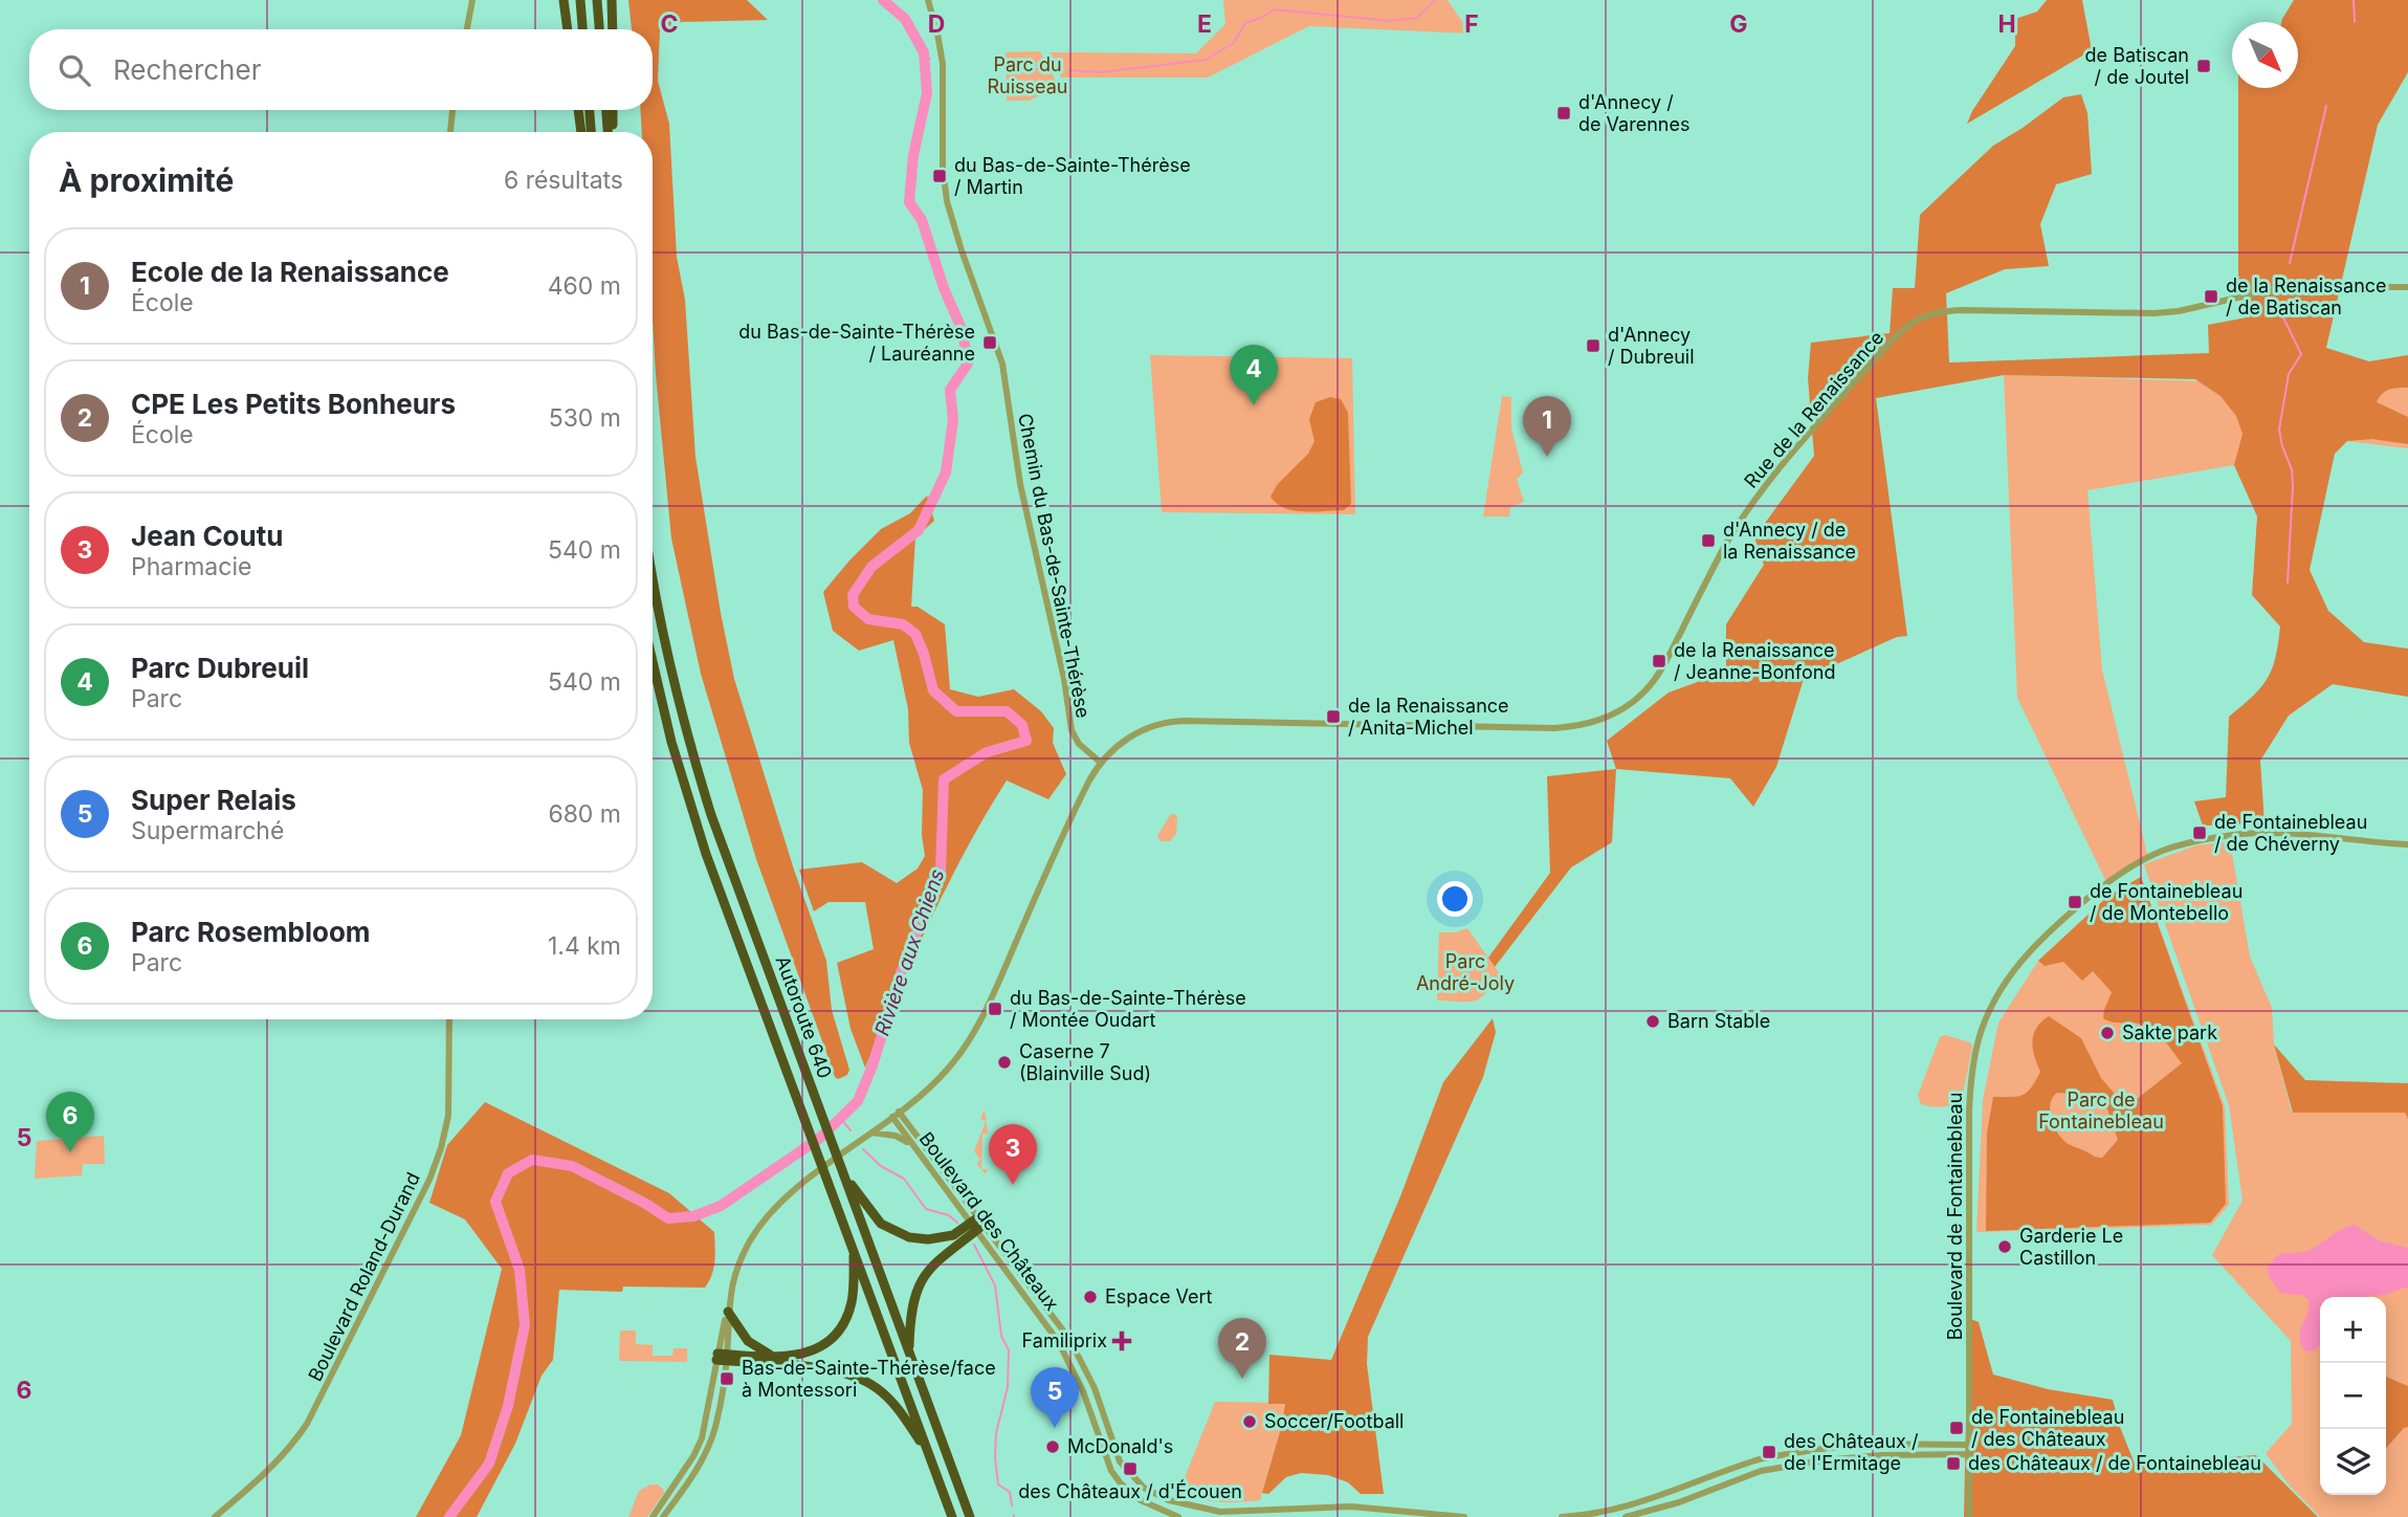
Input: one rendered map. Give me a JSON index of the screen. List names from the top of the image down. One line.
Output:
{"streets":{"highway":["Autoroute 640"],"street":["Rue de la Renaissance","Chemin du Bas-de-Sainte-Thérèse","Boulevard de Fontainebleau","Boulevard des Châteaux","Boulevard Roland-Durand"]},"crossings":[["Rue de la Renaissance","Chemin du Bas-de-Sainte-Thérèse"]],"water":["Rivière aux Chiens"],"parks":["Parc du Ruisseau","Parc André-Joly","Parc de Fontainebleau"],"places":{"transit":["de Batiscan / de Joutel","d'Annecy / de Varennes","du Bas-de-Sainte-Thérèse / Martin","de la Renaissance / de Batiscan","du Bas-de-Sainte-Thérèse / Lauréanne","d'Annecy / Dubreuil","d'Annecy / de la Renaissance","de la Renaissance / Jeanne-Bonfond","de la Renaissance / Anita-Michel","de Fontainebleau / de Chéverny","de Fontainebleau / de Montebello","du Bas-de-Sainte-Thérèse / Montée Oudart","Bas-de-Sainte-Thérèse/face à Montessori","de Fontainebleau / des Châteaux","des Châteaux / de l'Ermitage","des Châteaux / de Fontainebleau","des Châteaux / d'Écouen"],"other":["Barn Stable","Sakte park","Caserne 7 (Blainville Sud)","Garderie Le Castillon","Espace Vert","Soccer/Football","McDonald's"],"health":["Familiprix"]},"north":"bottom right","page":{"search":"Rechercher","heading":["À proximité","6 résultats"],"list":[{"mark":"1","name":"Ecole de la Renaissance","note":"École","value":"460 m"},{"mark":"2","name":"CPE Les Petits Bonheurs","note":"École","value":"530 m"},{"mark":"3","name":"Jean Coutu","note":"Pharmacie","value":"540 m"},{"mark":"4","name":"Parc Dubreuil","note":"Parc","value":"540 m"},{"mark":"5","name":"Super Relais","note":"Supermarché","value":"680 m"},{"mark":"6","name":"Parc Rosembloom","note":"Parc","value":"1.4 km"}],"pins":["4","1","6","3","2","5"],"map_buttons":["+","−"]},"grid":{"columns":["C","D","E","F","G","H"],"rows":["5","6"]}}
